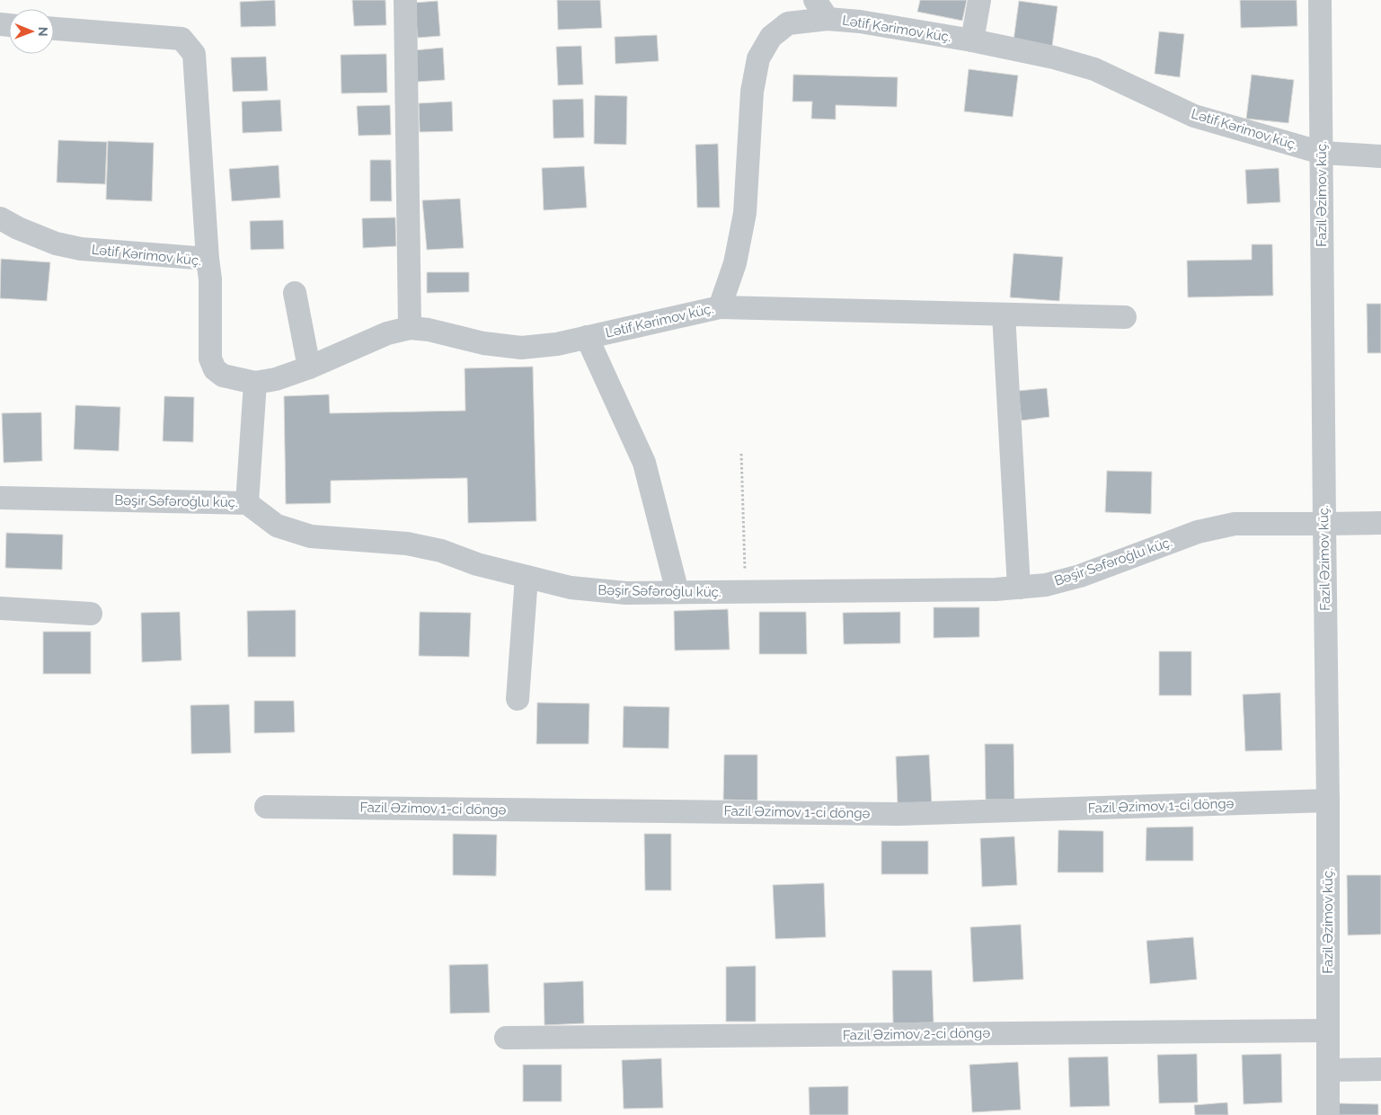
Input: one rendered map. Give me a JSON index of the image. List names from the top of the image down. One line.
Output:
{"streets":{"street":["Lətif Kərimov küç.","Fazil Əzimov küç.","Bəşir Səfəroğlu küç.","Fazil Əzimov 1-ci döngə","Fazil Əzimov 2-ci döngə"]},"crossings":[["Lətif Kərimov küç.","Fazil Əzimov küç."],["Fazil Əzimov küç.","Bəşir Səfəroğlu küç."],["Fazil Əzimov küç.","Fazil Əzimov 1-ci döngə"],["Fazil Əzimov küç.","Fazil Əzimov 2-ci döngə"]],"north":"right"}
